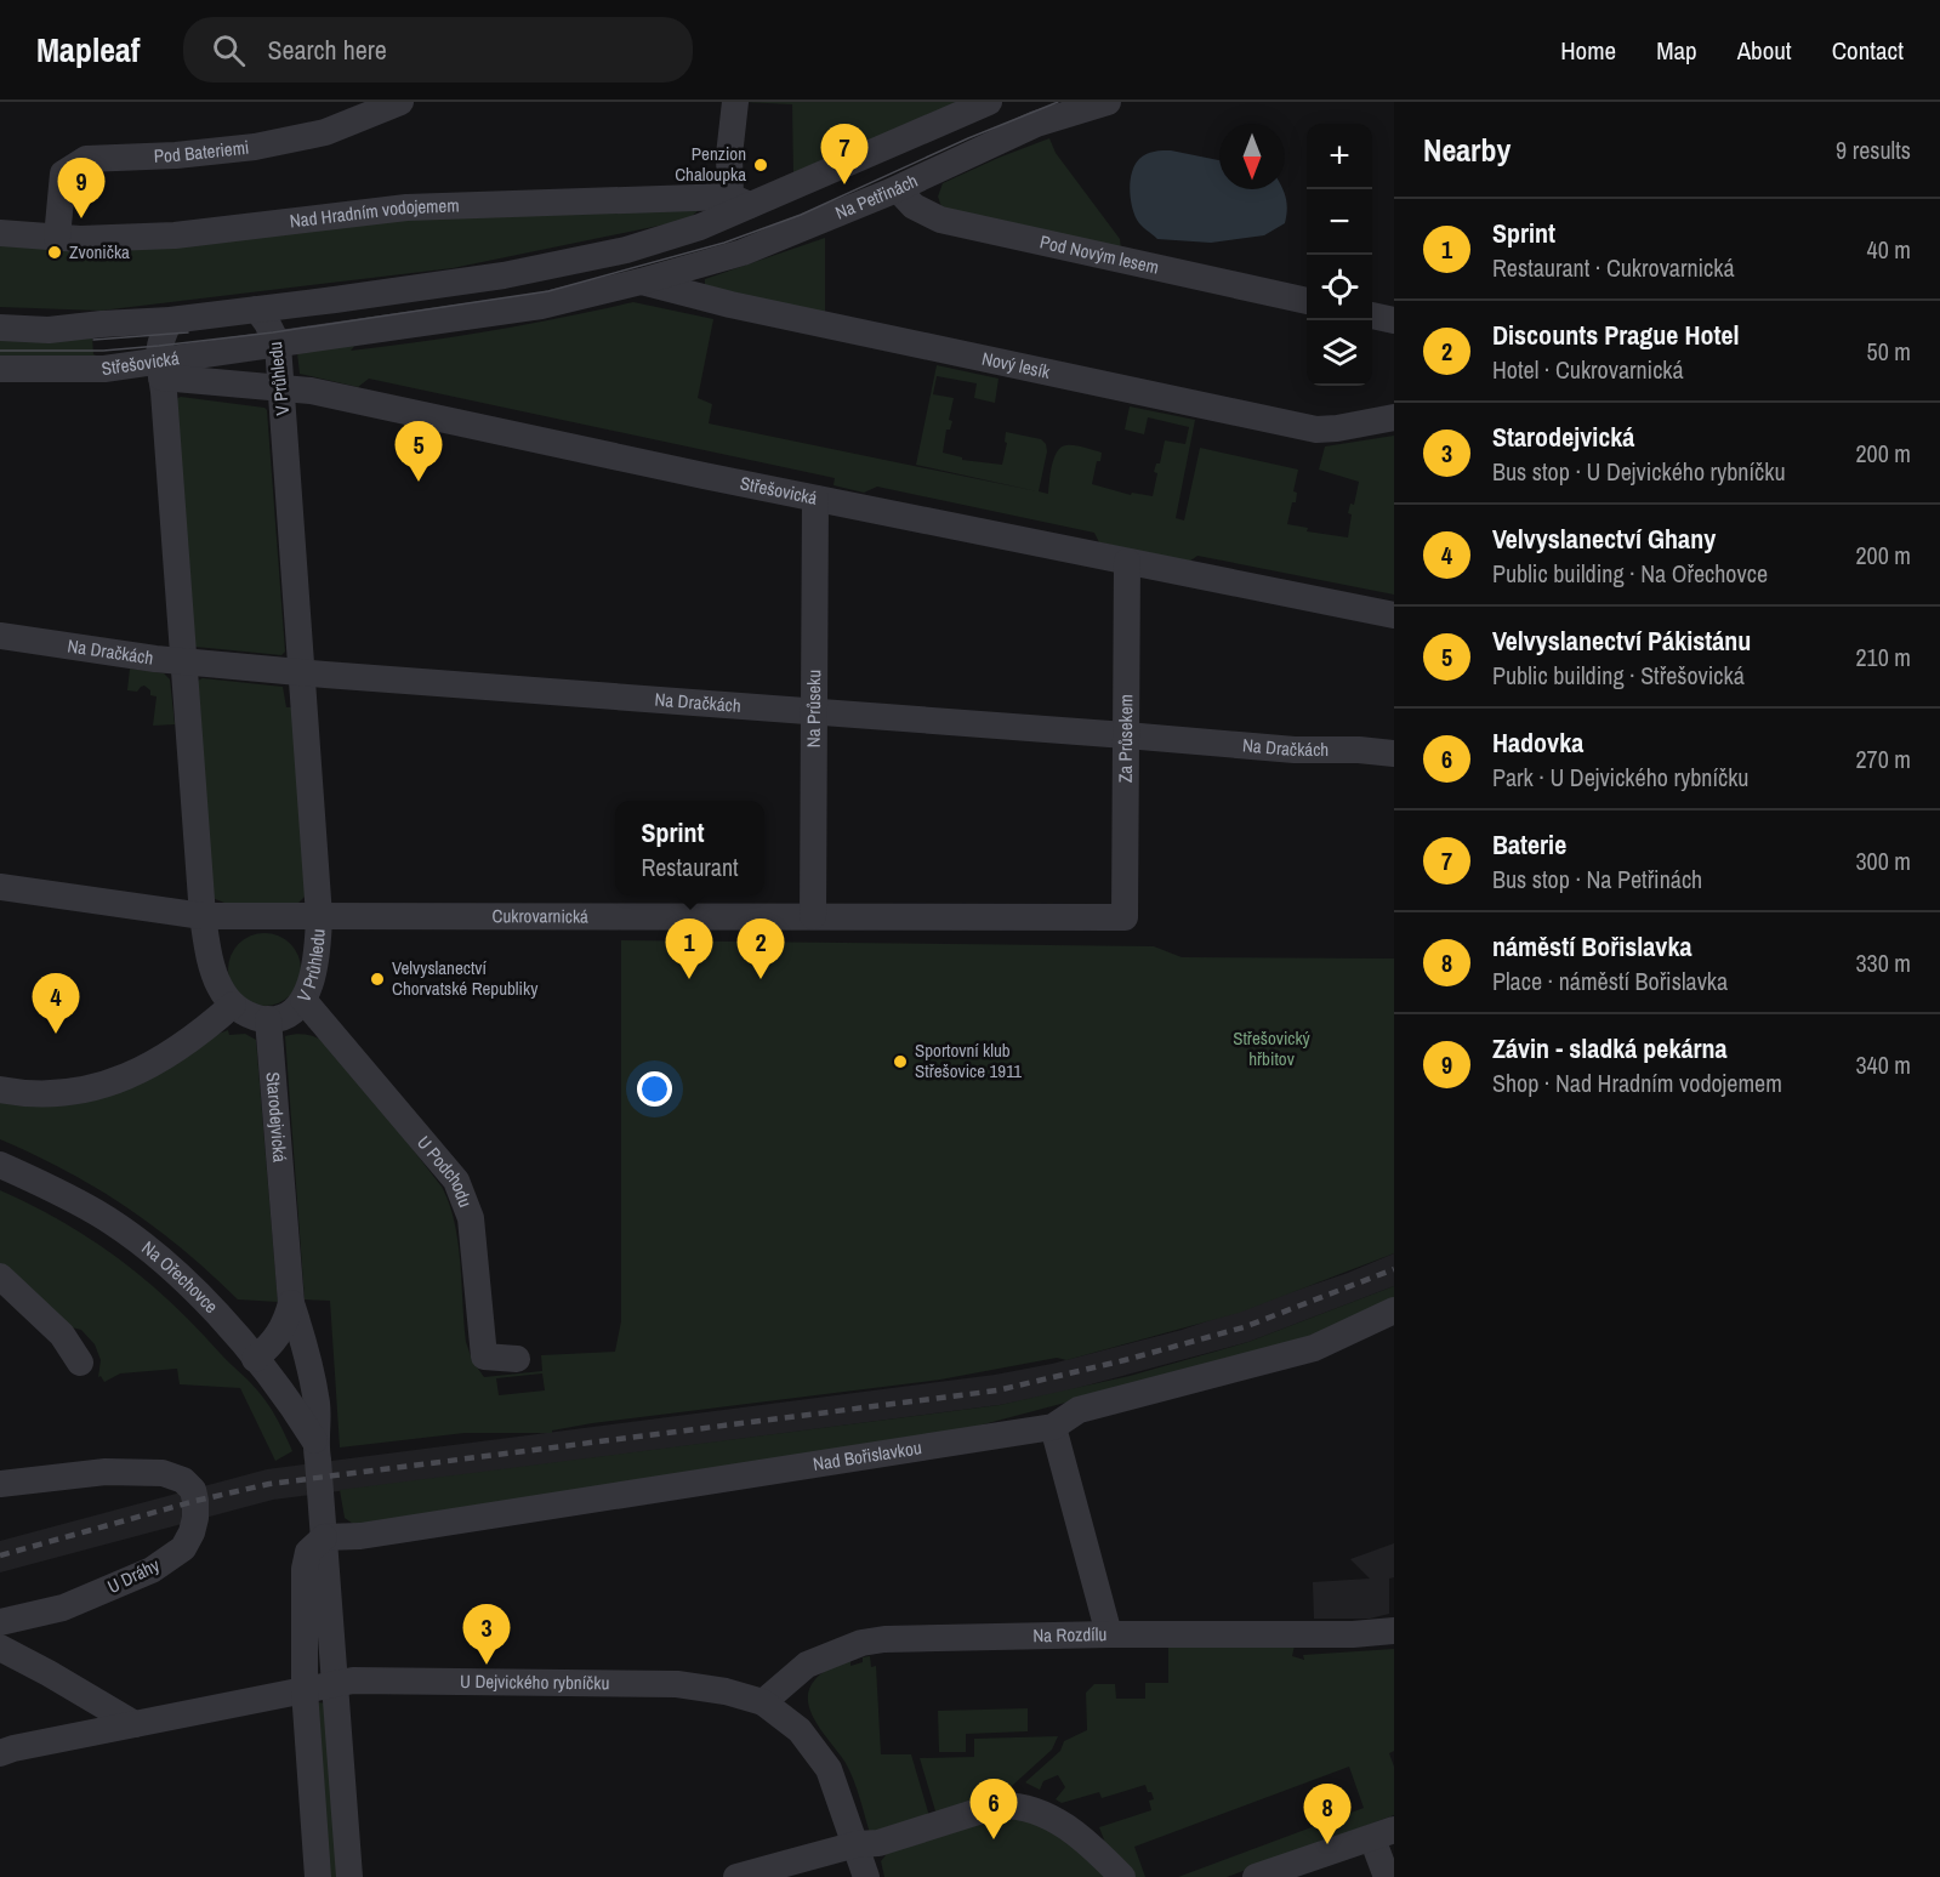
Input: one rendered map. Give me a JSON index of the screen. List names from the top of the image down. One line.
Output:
{"streets":{"street":["Pod Bateriemi","Na Petřinách","Nad Hradním vodojemem","Pod Novým lesem","Střešovická","Nový lesík","V Průhledu","Na Dračkách","Na Průseku","Za Průsekem","Cukrovarnická","Starodejvická","U Podchodu","Na Ořechovce","Nad Bořislavkou","U Dráhy","Na Rozdílu","U Dejvického rybníčku"]},"crossings":[["Pod Bateriemi","Nad Hradním vodojemem"],["Na Petřinách","Pod Novým lesem"],["Na Petřinách","Střešovická"],["Na Petřinách","Nový lesík"],["Na Petřinách","V Průhledu"],["Střešovická","V Průhledu"],["Střešovická","Na Průseku"],["Střešovická","Za Průsekem"],["V Průhledu","Na Dračkách"],["V Průhledu","Cukrovarnická"],["V Průhledu","Starodejvická"],["V Průhledu","U Podchodu"],["Na Dračkách","Na Průseku"],["Na Dračkách","Za Průsekem"],["Na Průseku","Cukrovarnická"],["Za Průsekem","Cukrovarnická"],["Starodejvická","Na Ořechovce"],["Starodejvická","Nad Bořislavkou"],["Starodejvická","U Dejvického rybníčku"],["Na Rozdílu","U Dejvického rybníčku"]],"parks":["Střešovický hřbitov"],"places":["Penzion Chaloupka","Zvonička","Velvyslanectví Chorvatské Republiky","Sportovní klub Střešovice 1911"],"north":"bottom","page":{"header":"Mapleaf","search":"Search here","nav":["Home","Map","About","Contact"],"heading":["Nearby","9 results"],"map_buttons":["+","−"],"pins":["7","9","5","1","2","4","3","6","8"],"list":[{"mark":"1","name":"Sprint","note":"Restaurant · Cukrovarnická","value":"40 m"},{"mark":"2","name":"Discounts Prague Hotel","note":"Hotel · Cukrovarnická","value":"50 m"},{"mark":"3","name":"Starodejvická","note":"Bus stop · U Dejvického rybníčku","value":"200 m"},{"mark":"4","name":"Velvyslanectví Ghany","note":"Public building · Na Ořechovce","value":"200 m"},{"mark":"5","name":"Velvyslanectví Pákistánu","note":"Public building · Střešovická","value":"210 m"},{"mark":"6","name":"Hadovka","note":"Park · U Dejvického rybníčku","value":"270 m"},{"mark":"7","name":"Baterie","note":"Bus stop · Na Petřinách","value":"300 m"},{"mark":"8","name":"náměstí Bořislavka","note":"Place · náměstí Bořislavka","value":"330 m"},{"mark":"9","name":"Závin - sladká pekárna","note":"Shop · Nad Hradním vodojemem","value":"340 m"}],"popup":["Sprint","Restaurant"]}}
